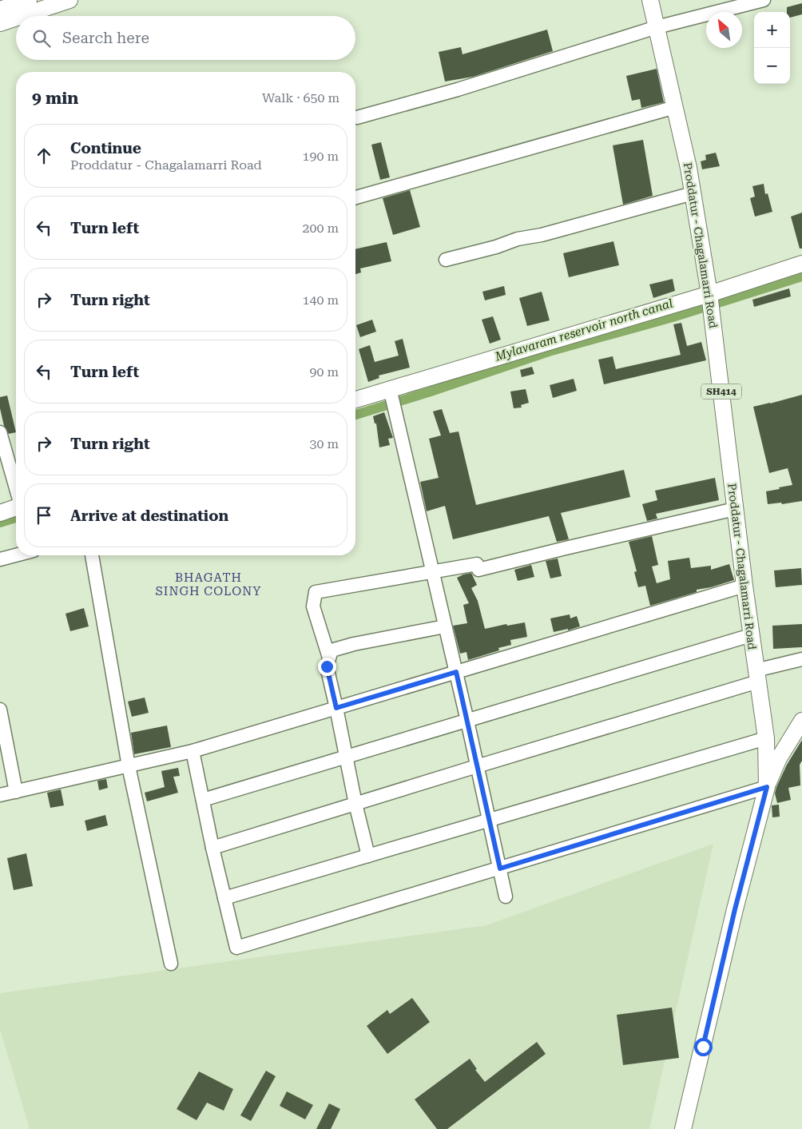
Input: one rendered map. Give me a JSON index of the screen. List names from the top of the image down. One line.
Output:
{"streets":{"main road":["Proddatur - Chagalamarri Road","SH414"]},"districts":["BHAGATH SINGH COLONY"],"water":["Mylavaram reservoir north canal"],"north":"top left","page":{"map_buttons":["+","−"],"search":"Search here","heading":["9 min","Walk · 650 m"],"list":[["Continue","Proddatur - Chagalamarri Road","190 m"],["Turn left","200 m"],["Turn right","140 m"],["Turn left","90 m"],["Turn right","30 m"],"Arrive at destination"]}}
